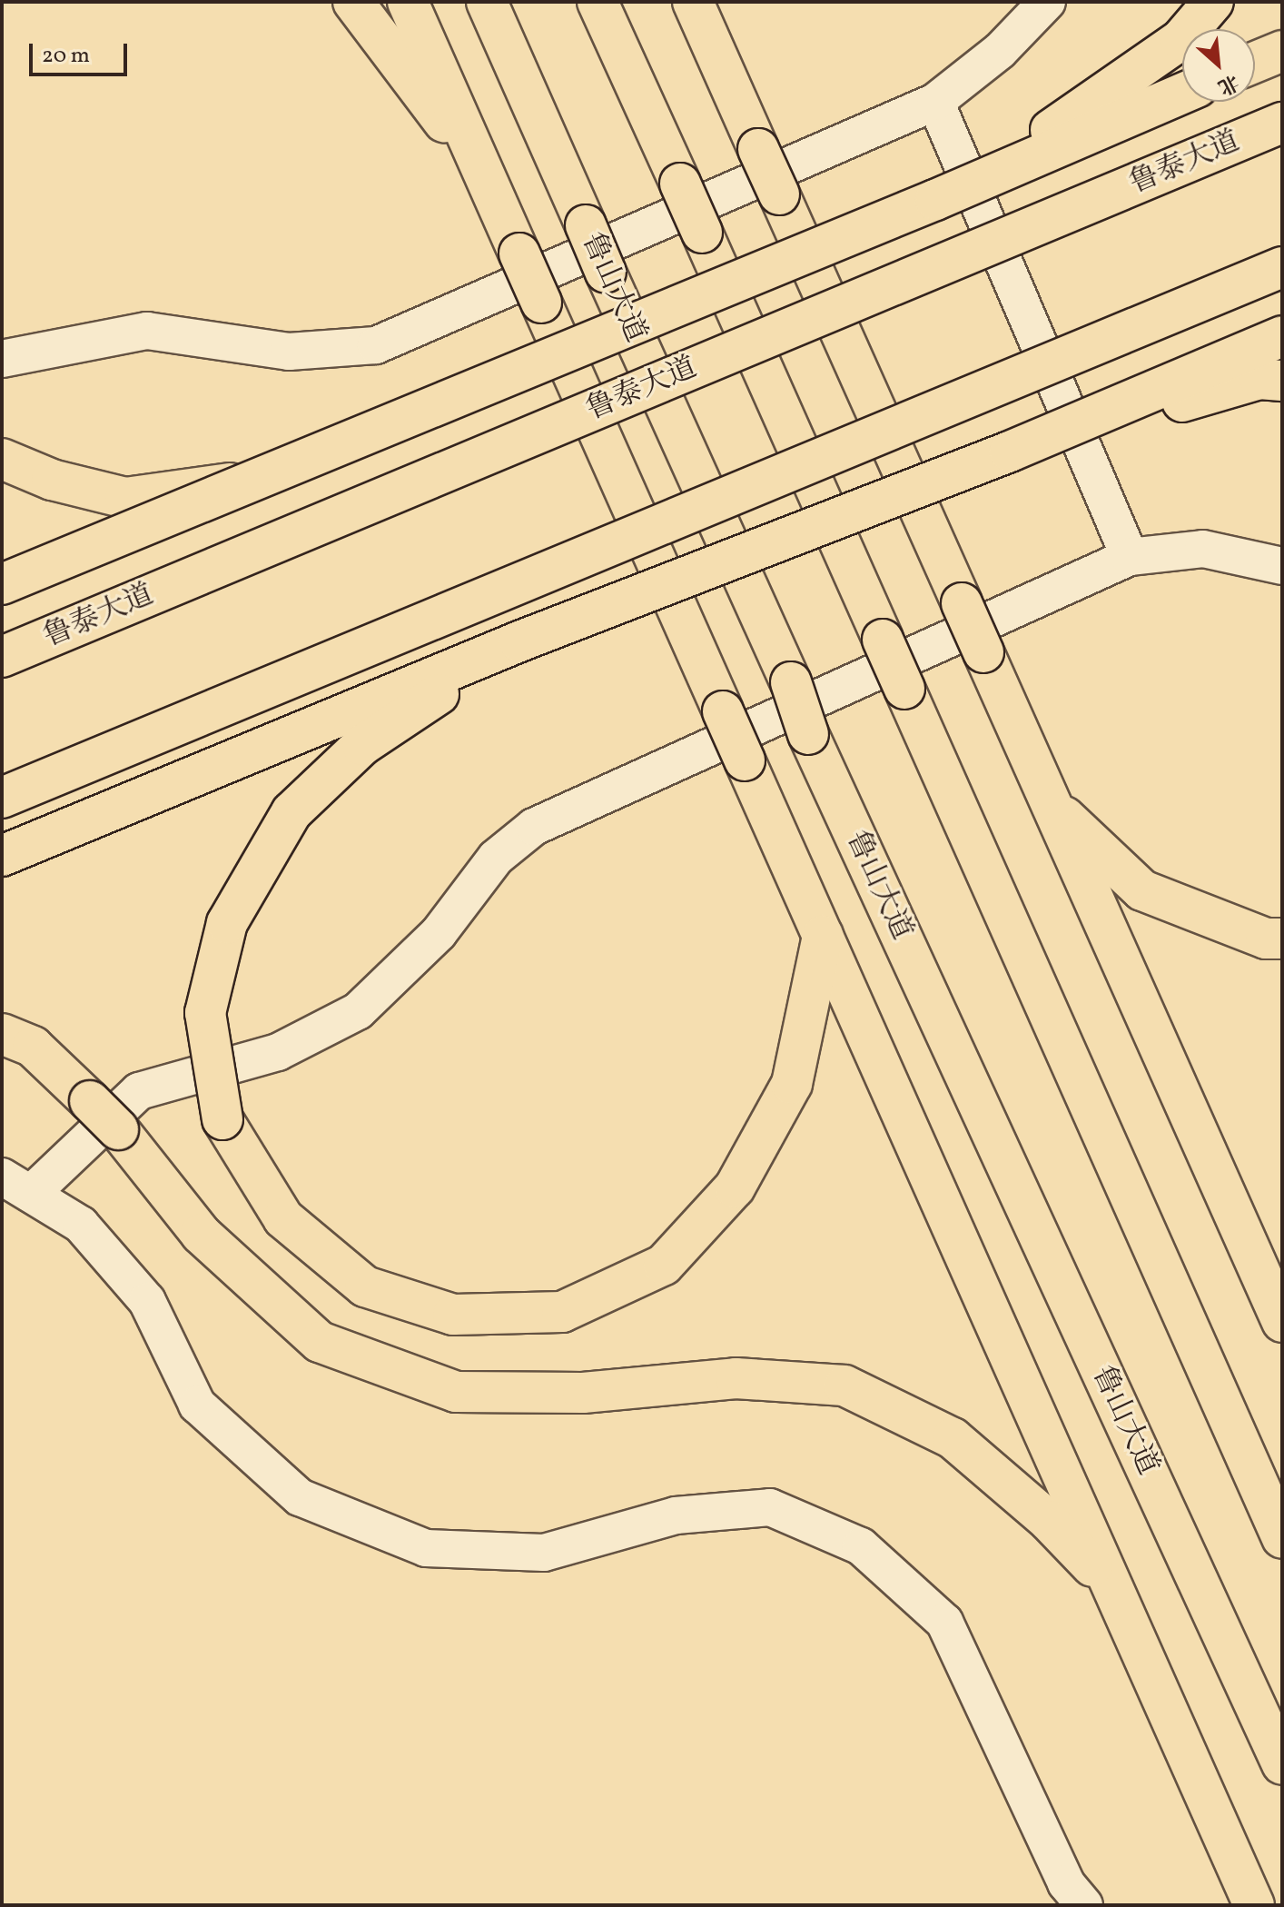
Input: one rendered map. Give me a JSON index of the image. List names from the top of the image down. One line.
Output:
{"streets":{"main road":["鲁泰大道","鲁山大道"]},"scale_bar":"20 m","north":"bottom right"}
